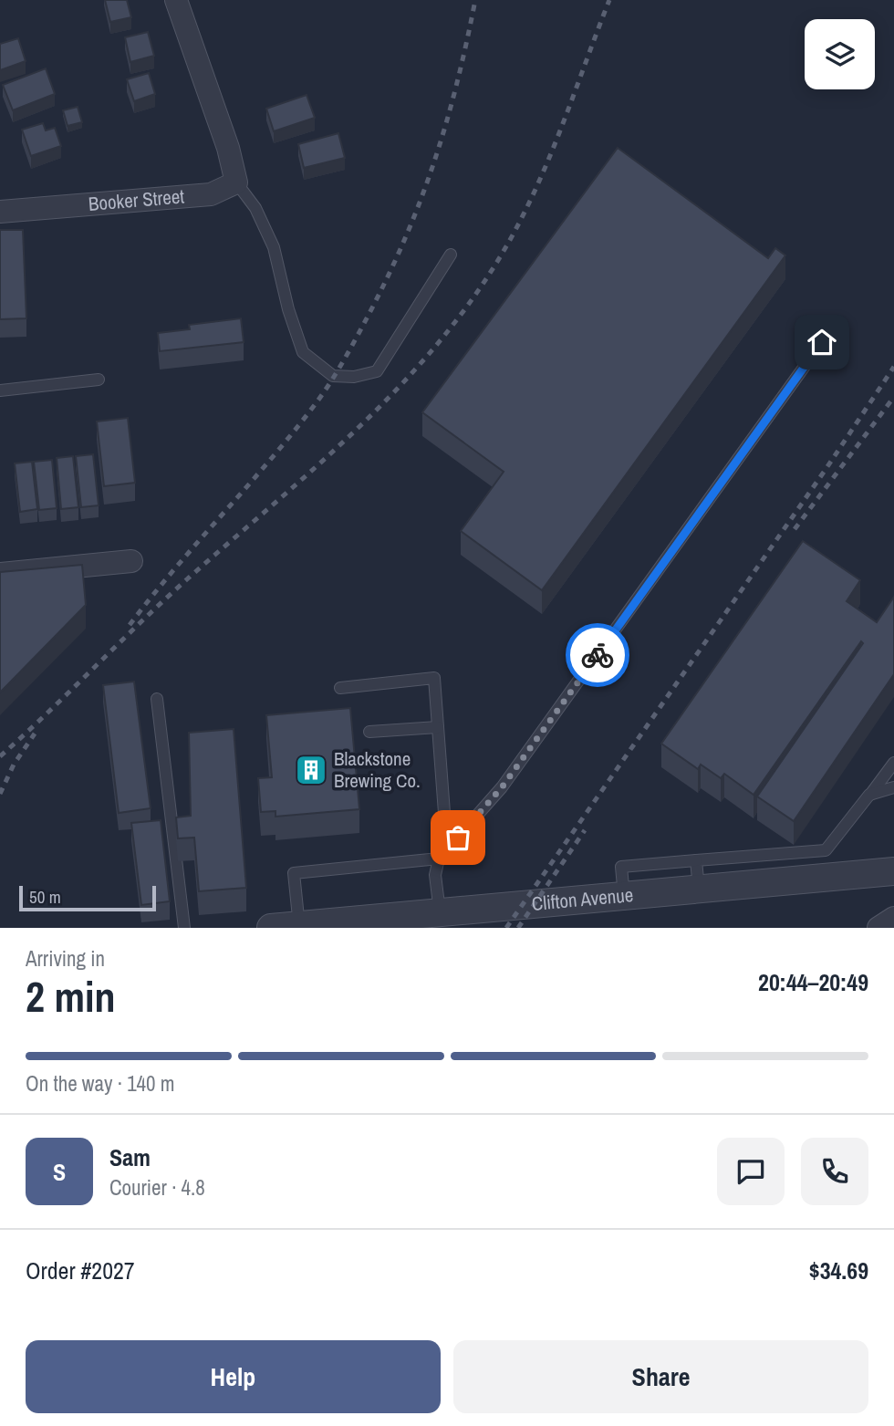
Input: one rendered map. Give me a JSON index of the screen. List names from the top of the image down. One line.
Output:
{"streets":{"street":["Booker Street","Clifton Avenue"]},"places":{"building":["Blackstone Brewing Co."]},"scale_bar":"50 m","page":{"scale":"50 m","heading":["2 min","Arriving in","20:44–20:49"],"panel":["Sam","Courier · 4.8","Order #2027","$34.69"],"bar":"On the way · 140 m","round":"S","buttons":["Help","Share"]}}
